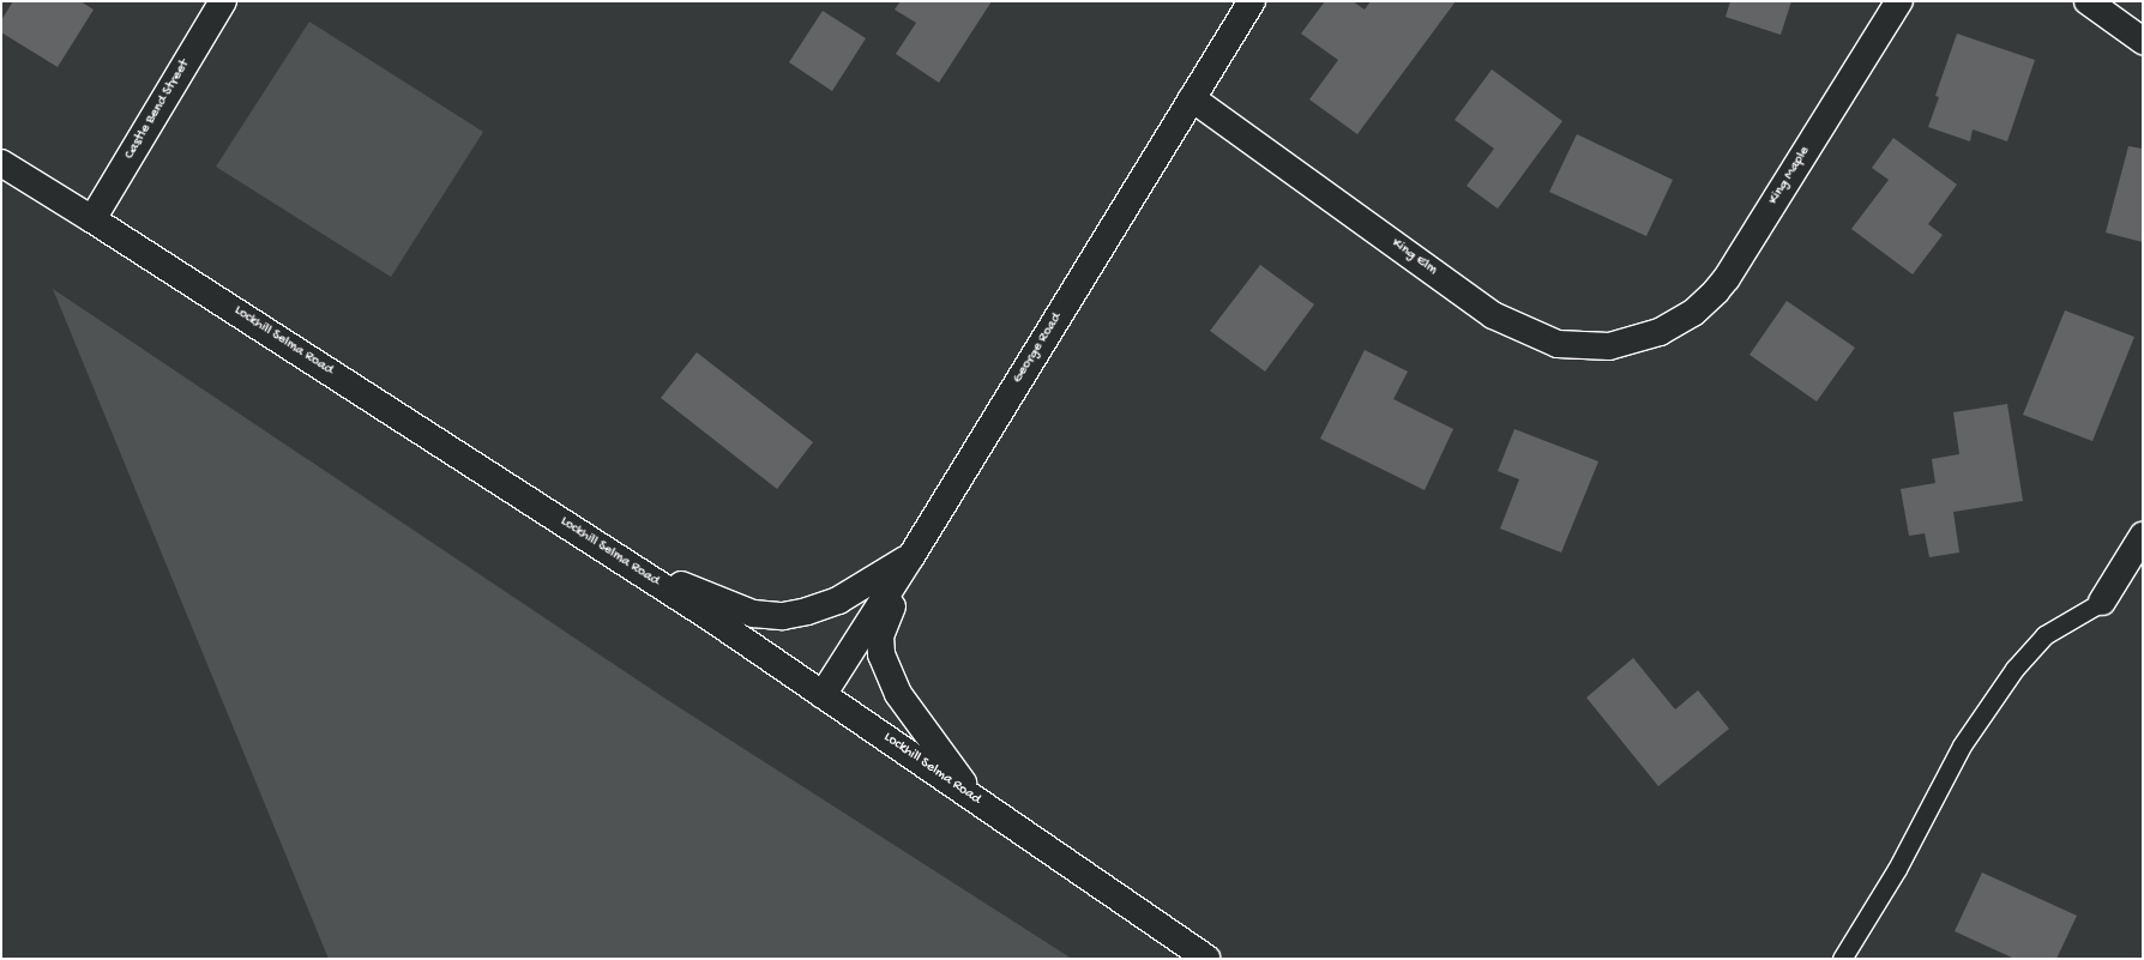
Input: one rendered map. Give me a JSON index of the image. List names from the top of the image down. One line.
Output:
{"streets":{"street":["Castle Bend Street","King Maple","King Elm","Lockhill Selma Road","George Road"]},"crossings":[["Castle Bend Street","Lockhill Selma Road"],["King Maple","King Elm"],["King Elm","George Road"],["Lockhill Selma Road","George Road"]]}
